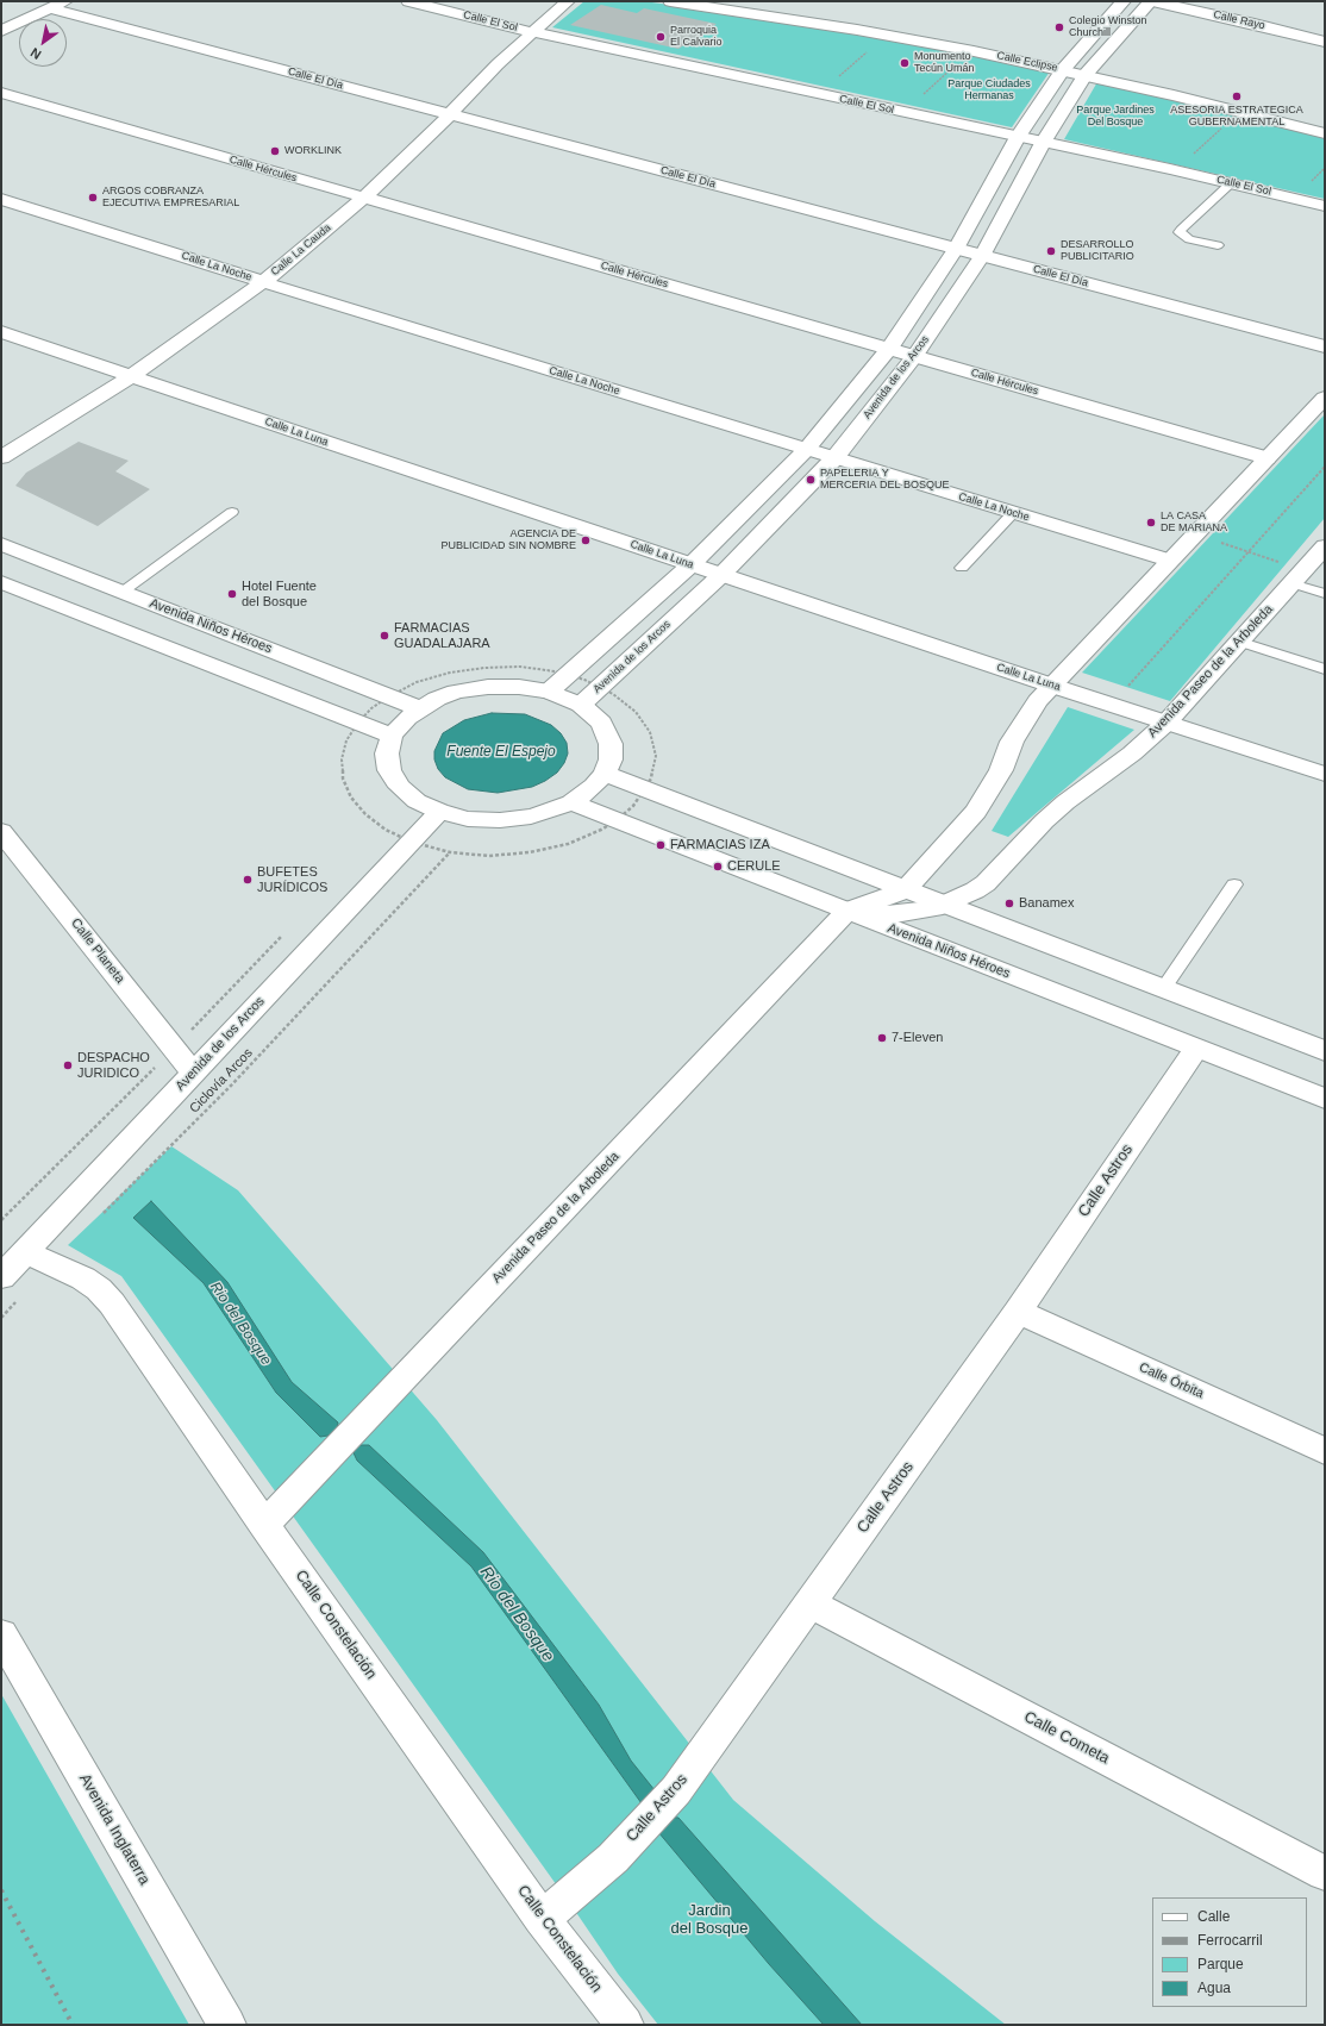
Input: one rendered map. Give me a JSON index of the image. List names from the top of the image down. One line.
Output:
{"streets":{"street":["Calle Rayo","Calle El Sol","Calle Eclipse","Calle El Día","Calle Hércules","Calle La Cauda","Calle La Noche","Avenida de los Arcos","Calle La Luna","Avenida Niños Héroes","Avenida Paseo de la Arboleda","Calle Planeta","Calle Astros","Calle Órbita","Calle Constelación","Calle Cometa","Avenida Inglaterra"],"path":["Ciclovía Arcos"]},"crossings":[["Calle Rayo","Avenida de los Arcos"],["Calle El Sol","Calle La Cauda"],["Calle El Sol","Avenida de los Arcos"],["Calle Eclipse","Avenida de los Arcos"],["Calle El Día","Calle La Cauda"],["Calle El Día","Avenida de los Arcos"],["Calle Hércules","Calle La Cauda"],["Calle Hércules","Avenida de los Arcos"],["Calle Hércules","Avenida Paseo de la Arboleda"],["Calle La Cauda","Calle La Noche"],["Calle La Cauda","Calle La Luna"],["Calle La Noche","Avenida de los Arcos"],["Calle La Noche","Avenida Paseo de la Arboleda"],["Avenida de los Arcos","Calle La Luna"],["Avenida de los Arcos","Calle Planeta"],["Avenida de los Arcos","Calle Constelación"],["Calle La Luna","Avenida Paseo de la Arboleda"],["Avenida Niños Héroes","Avenida Paseo de la Arboleda"],["Avenida Niños Héroes","Calle Astros"],["Avenida Paseo de la Arboleda","Calle Constelación"],["Calle Astros","Calle Órbita"],["Calle Astros","Calle Constelación"],["Calle Astros","Calle Cometa"]],"water":["Fuente El Espejo","Rio del Bosque"],"parks":["Parque Ciudades Hermanas","Parque Jardines Del Bosque","Jardin del Bosque"],"places":["Colegio Winston Churchill","Parroquia El Calvario","Monumento Tecún Umán","ASESORIA ESTRATEGICA GUBERNAMENTAL","WORKLINK","ARGOS COBRANZA EJECUTIVA EMPRESARIAL","DESARROLLO PUBLICITARIO","PAPELERIA Y MERCERIA DEL BOSQUE","LA CASA DE MARIANA","AGENCIA DE PUBLICIDAD SIN NOMBRE","Hotel Fuente del Bosque","FARMACIAS GUADALAJARA","FARMACIAS IZA","CERULE","BUFETES JURÍDICOS","Banamex","7-Eleven","DESPACHO JURIDICO"],"legend":["Calle","Ferrocarril","Parque","Agua"],"north":"bottom left"}
